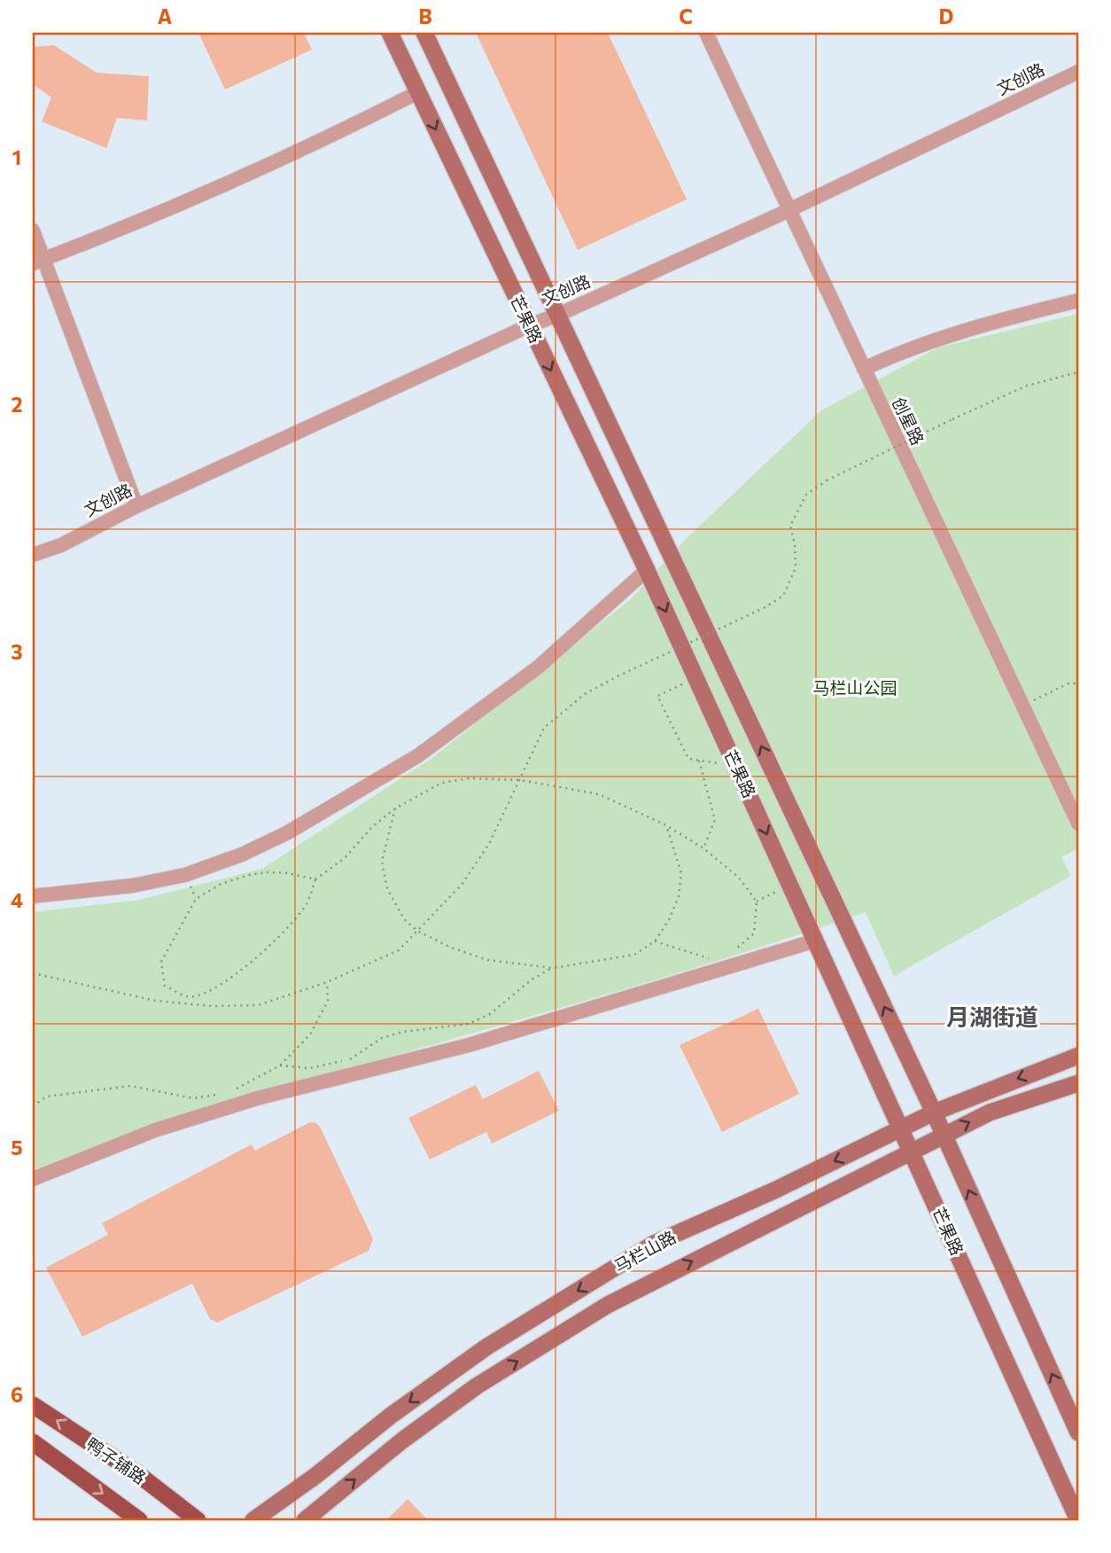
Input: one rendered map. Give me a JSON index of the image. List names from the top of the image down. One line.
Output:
{"streets":{"main road":["芒果路","马栏山路","鸭子铺路"],"street":["文创路","创星路"]},"crossings":[["文创路","芒果路"],["文创路","创星路"],["芒果路","马栏山路"]],"districts":["月湖街道"],"parks":["马栏山公园"],"grid":{"columns":["A","B","C","D"],"rows":["1","2","3","4","5","6"]}}
